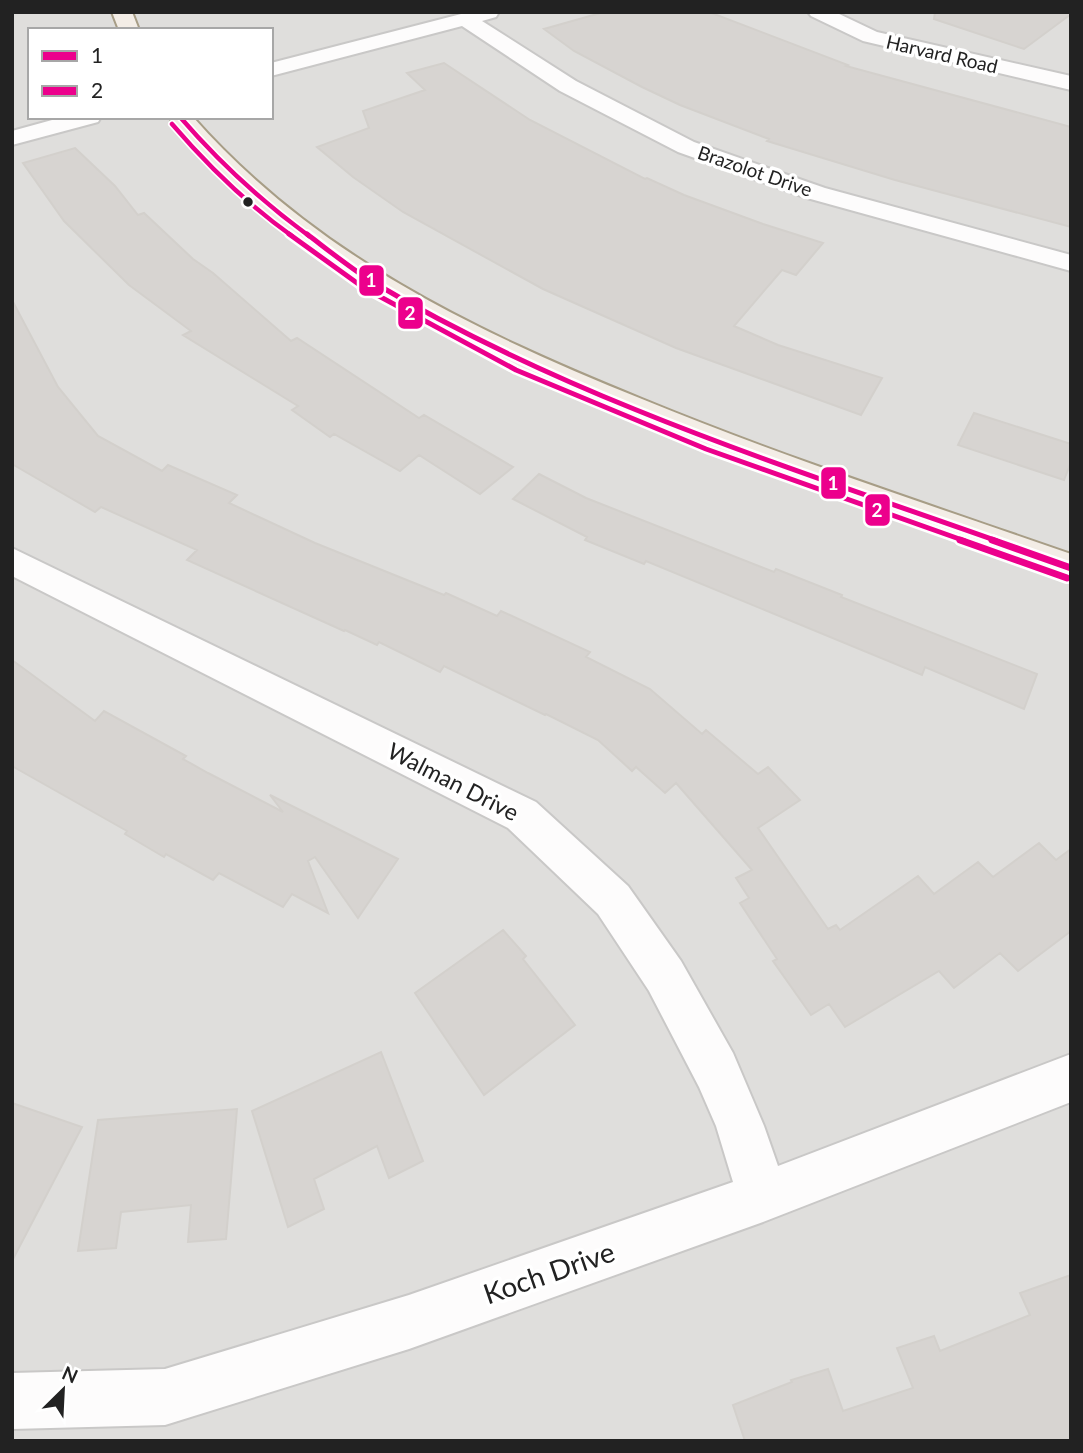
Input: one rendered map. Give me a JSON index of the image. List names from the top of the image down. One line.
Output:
{"streets":{"street":["Harvard Road","Brazolot Drive","Walman Drive","Koch Drive"]},"crossings":[["Walman Drive","Koch Drive"]],"lines":["transit line 1","transit line 2"],"legend":["1","2"],"north":"top right"}
